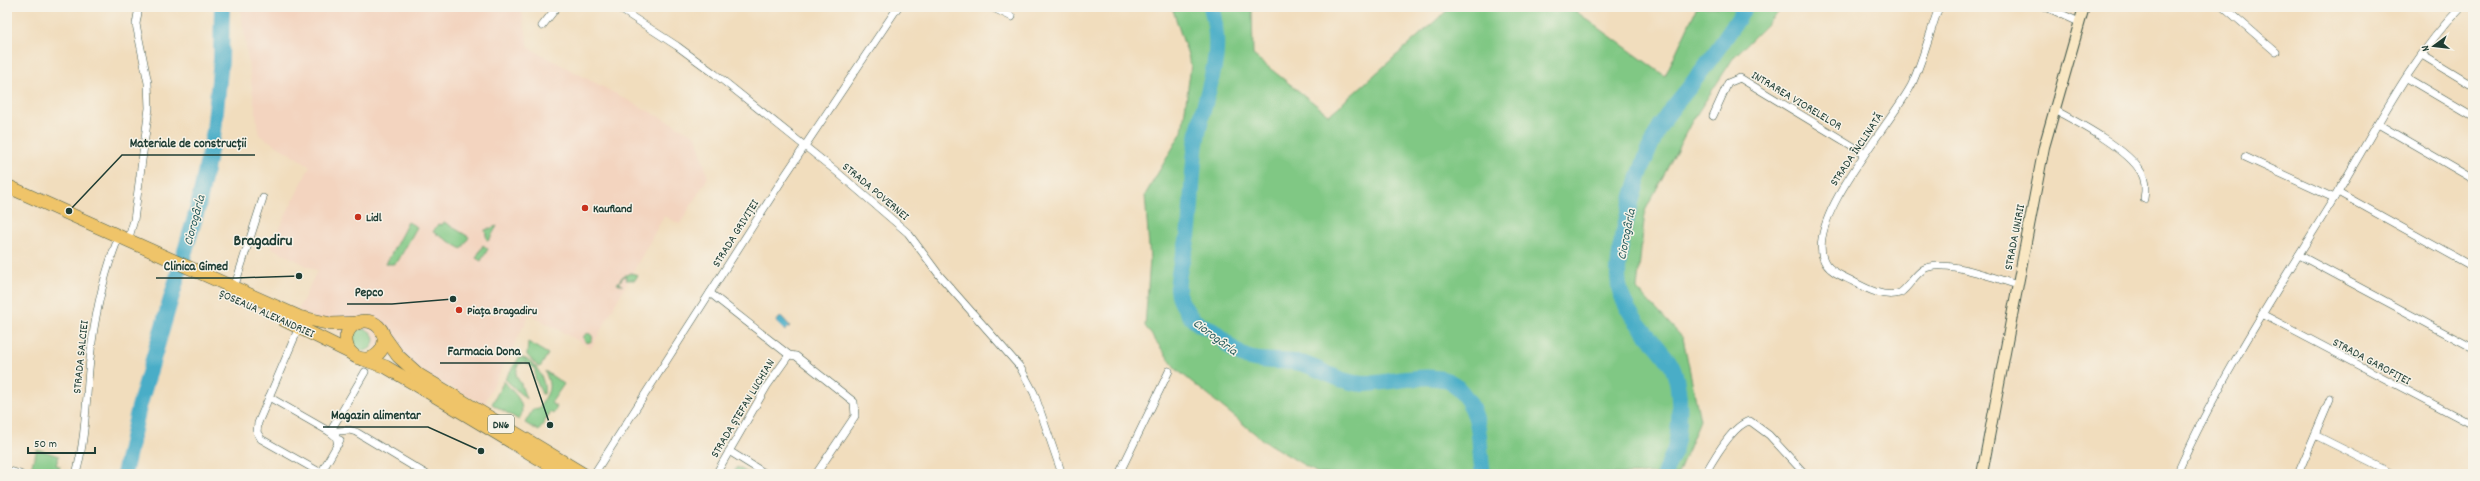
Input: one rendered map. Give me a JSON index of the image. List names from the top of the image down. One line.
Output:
{"streets":{"highway":["ȘOSEAUA ALEXANDRIEI","DN6"],"main road":["STRADA UNIRII"],"street":["INTRAREA VIORELELOR","STRADA ÎNCLINATĂ","STRADA POVERNEI","STRADA GRIVIȚEI","STRADA SALCIEI","STRADA GAROFIȚEI","STRADA ȘTEFAN LUCHIAN"]},"crossings":[["INTRAREA VIORELELOR","STRADA ÎNCLINATĂ"],["STRADA ÎNCLINATĂ","STRADA UNIRII"],["STRADA POVERNEI","STRADA GRIVIȚEI"],["ȘOSEAUA ALEXANDRIEI","STRADA SALCIEI"]],"districts":["Bragadiru"],"water":["Ciorogârla"],"places":["Kaufland","Materiale de construcții","Lidl","Clinica Gimed","Pepco","Piața Bragadiru","Farmacia Dona","Magazin alimentar"],"scale_bar":"50 m","north":"left"}
